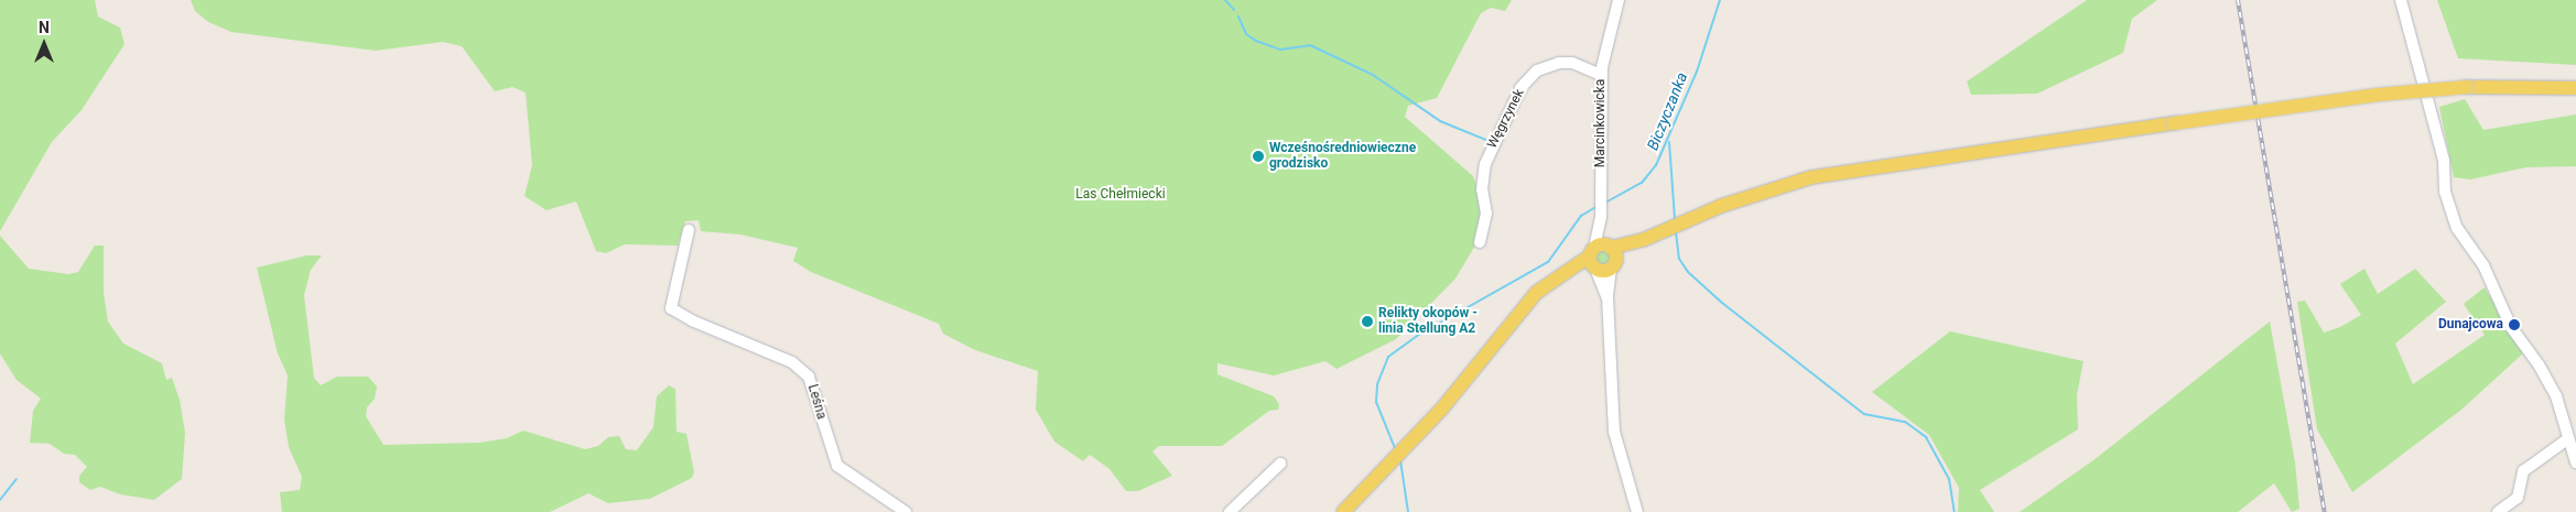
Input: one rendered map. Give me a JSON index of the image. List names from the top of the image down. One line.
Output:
{"streets":{"street":["Węgrzynek","Marcinkowicka","Leśna"]},"crossings":[["Węgrzynek","Marcinkowicka"]],"water":["Biczyczanka"],"parks":["Las Chełmiecki"],"places":["Wcześnośredniowieczne grodzisko","Relikty okopów - linia Stellung A2","Dunajcowa"],"north":"top"}
